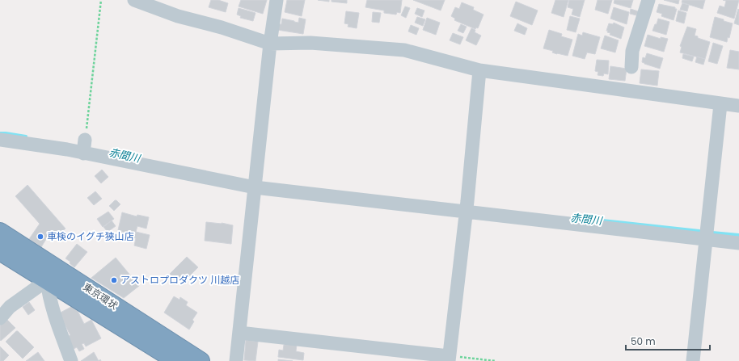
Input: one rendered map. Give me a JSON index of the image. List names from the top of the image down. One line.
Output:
{"streets":{"highway":["東京環状"]},"water":["赤間川"],"places":["車検のイグチ狭山店","アストロプロダクツ 川越店"],"scale_bar":"50 m"}
